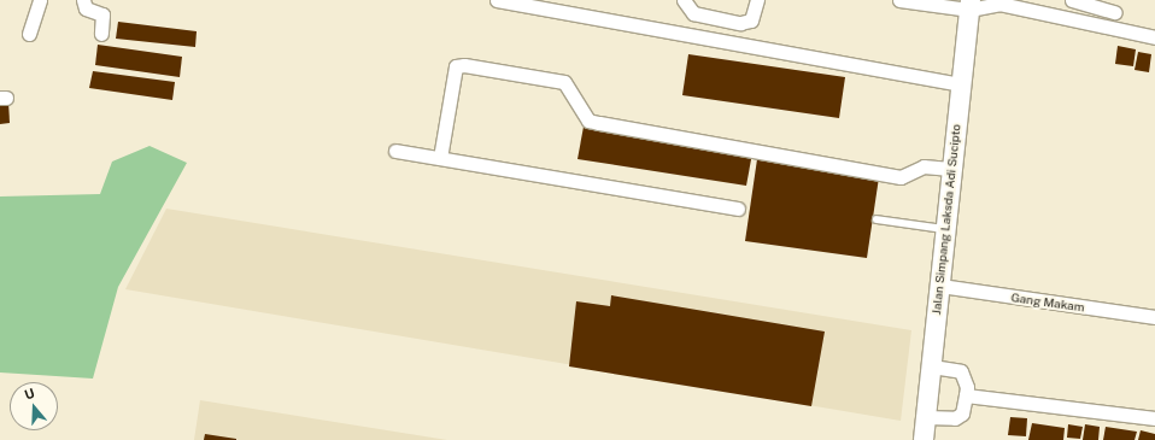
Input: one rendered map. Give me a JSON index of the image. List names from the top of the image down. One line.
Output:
{"streets":{"street":["Jalan Simpang Laksda Adi Sucipto","Gang Makam"]},"crossings":[["Jalan Simpang Laksda Adi Sucipto","Gang Makam"]],"north":"top"}
